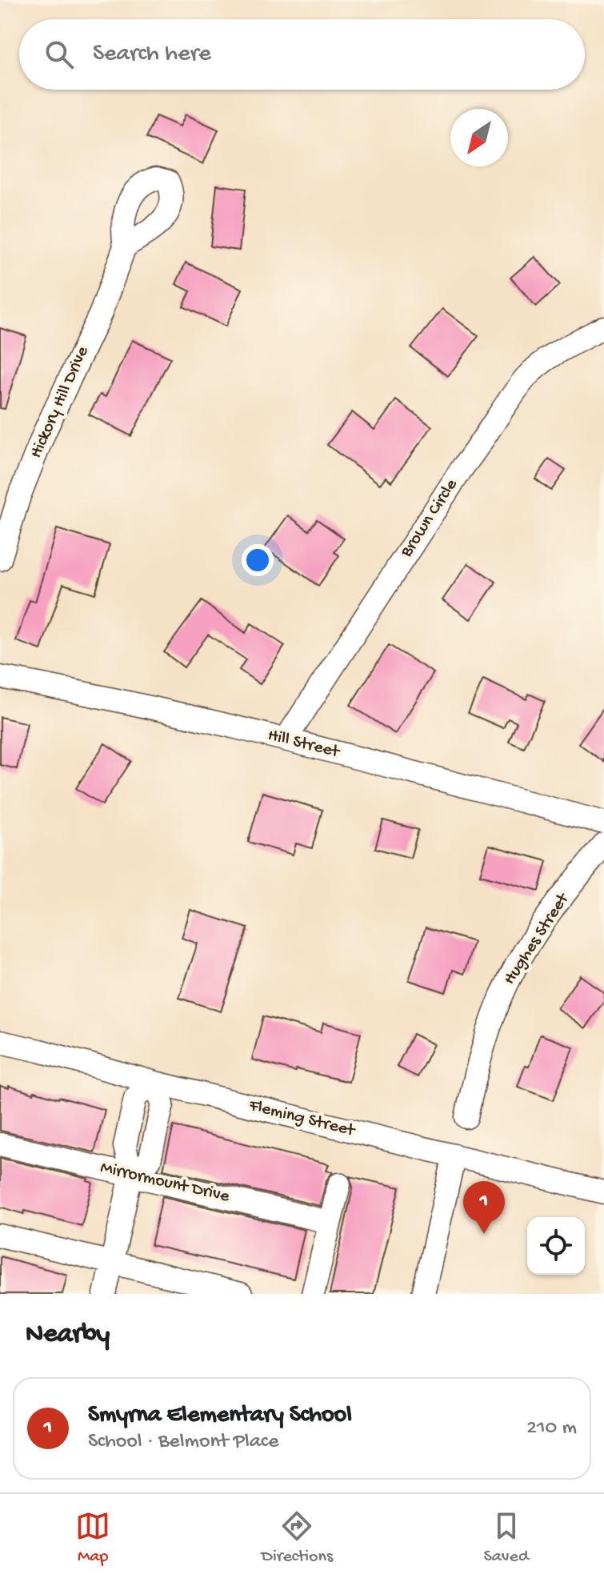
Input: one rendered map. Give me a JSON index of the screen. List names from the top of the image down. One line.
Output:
{"streets":{"street":["Hickory Hill Drive","Brown Circle","Hill Street","Hughes Street","Fleming Street","Mirrormount Drive"]},"crossings":[["Brown Circle","Hill Street"]],"north":"bottom left","page":{"search":"Search here","pins":"1","heading":"Nearby","list":[{"mark":"1","name":"Smyrna Elementary School","note":"School · Belmont Place","value":"210 m"}],"nav":["Map","Directions","Saved"]}}
